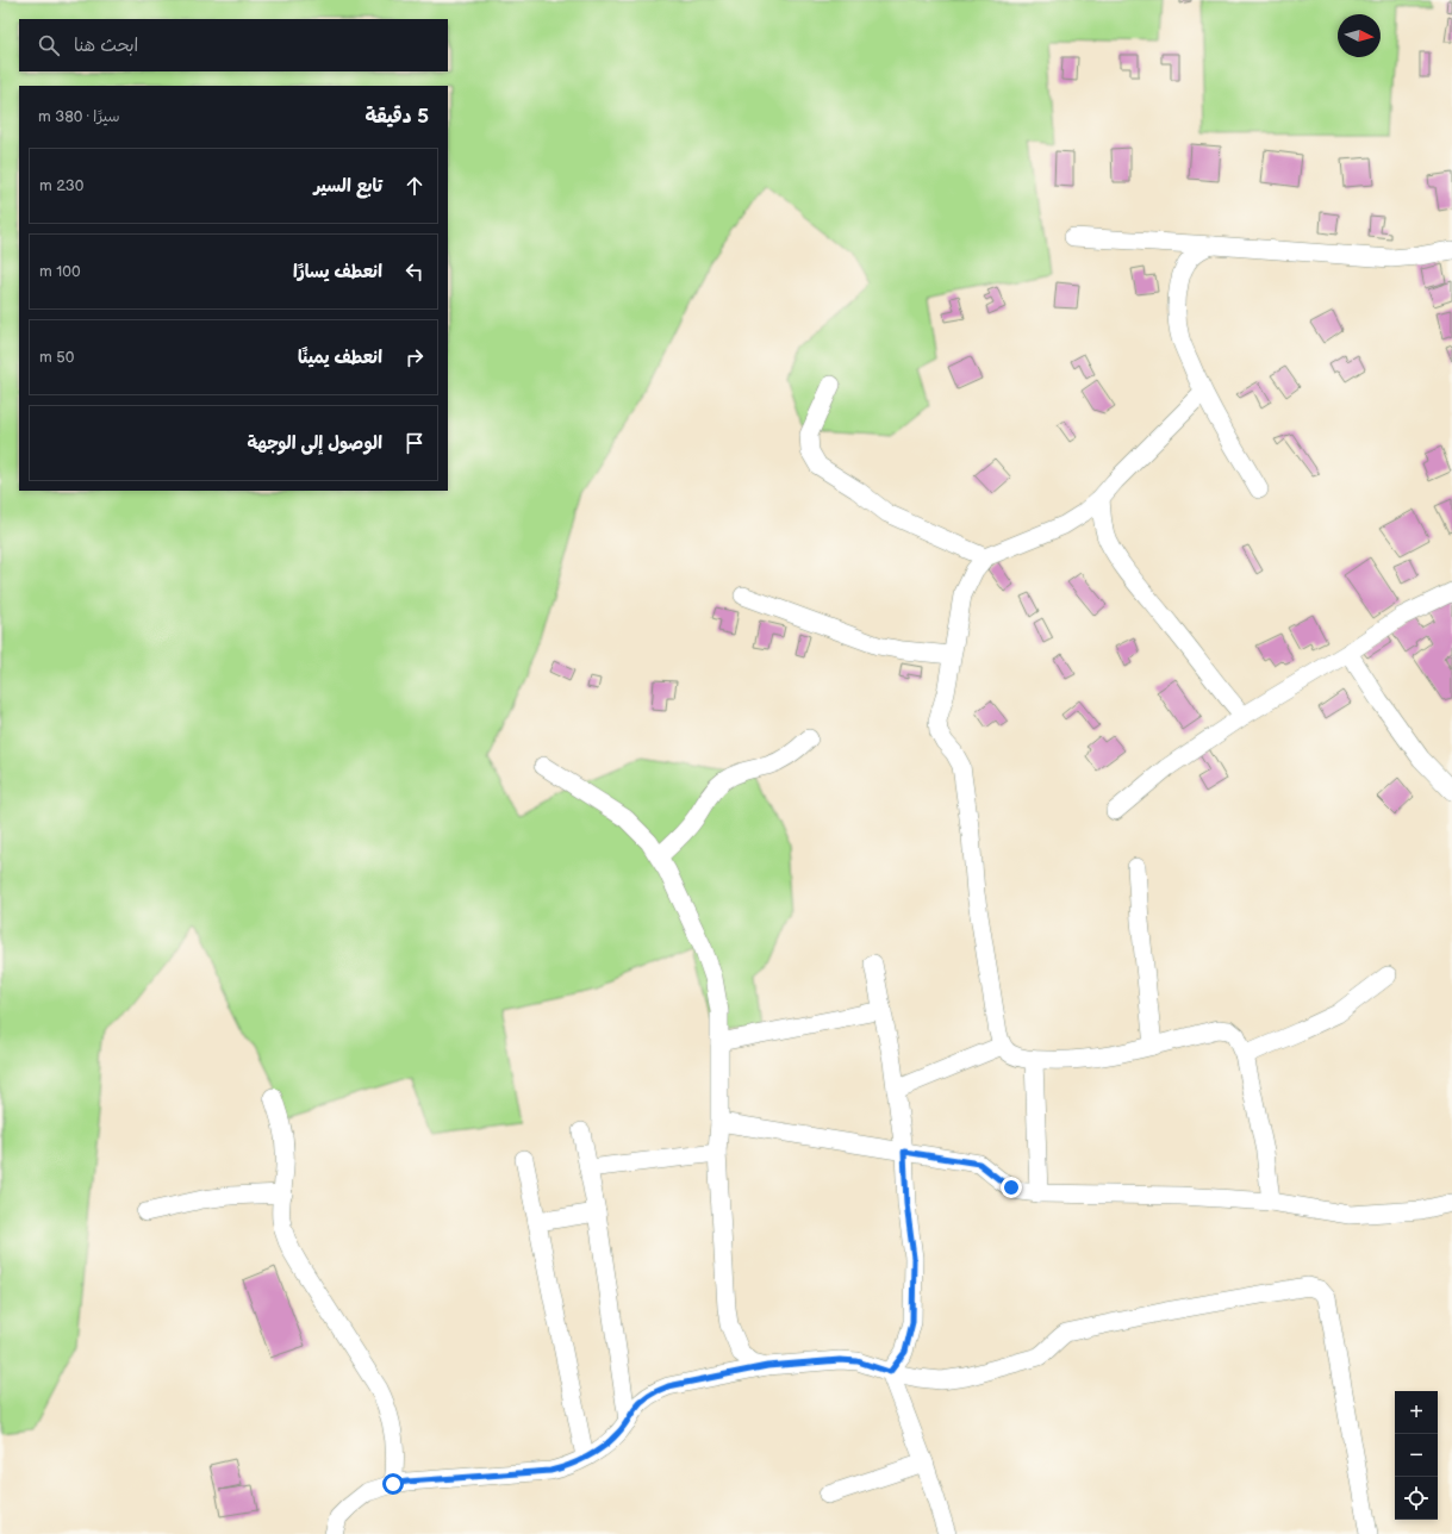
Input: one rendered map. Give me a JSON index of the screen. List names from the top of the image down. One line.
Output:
{"north":"right","page":{"search":"ابحث هنا","heading":["5 دقيقة","سيرًا · 380 m"],"list":[["تابع السير","230 m"],["انعطف يسارًا","100 m"],["انعطف يمينًا","50 m"],"الوصول إلى الوجهة"],"map_buttons":["+","−"]}}
